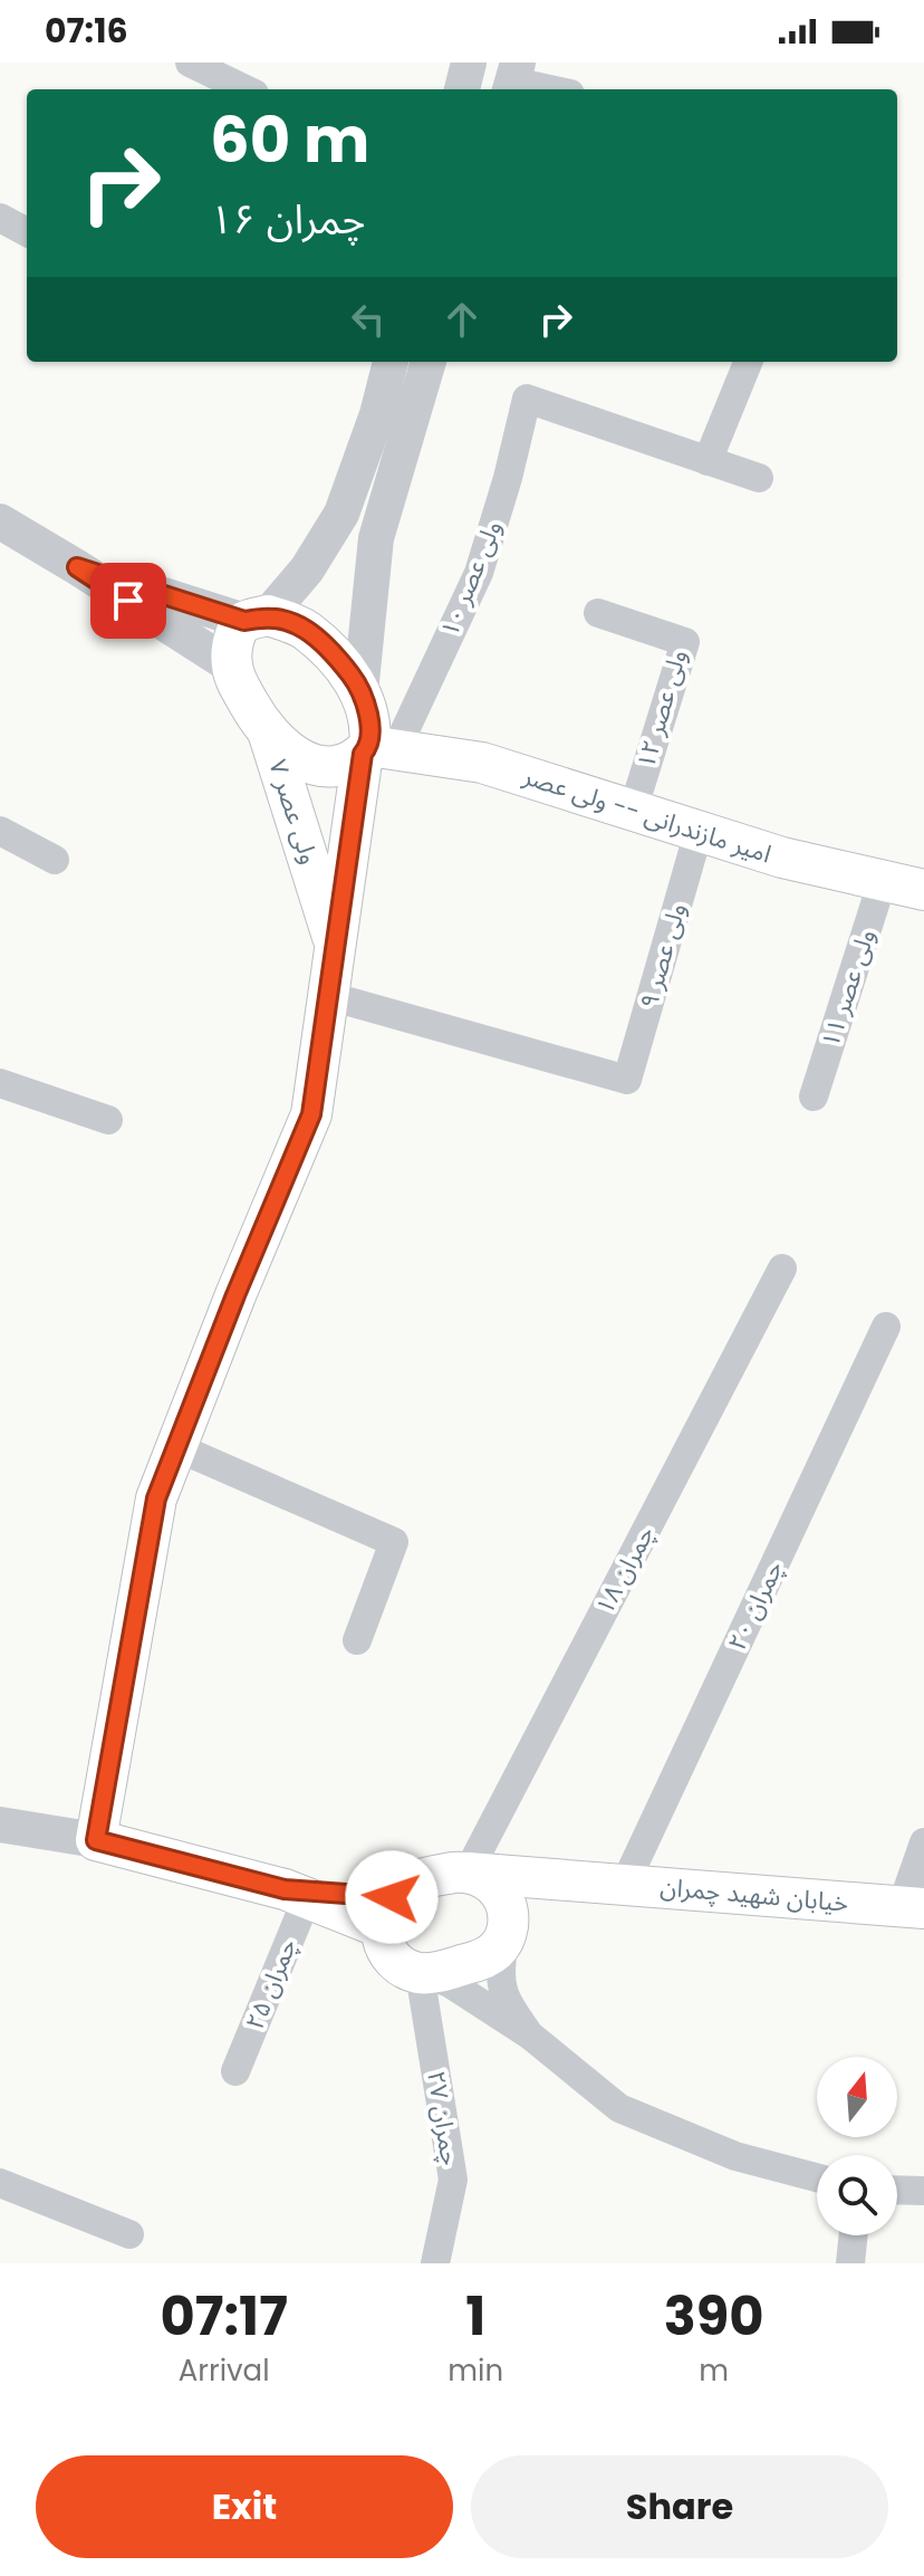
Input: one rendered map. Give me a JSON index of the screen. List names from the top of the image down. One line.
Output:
{"streets":{"main road":["ولی عصر ۷","امیر مازندرانی -- ولی عصر","خیابان شهید چمران"],"street":["ولی عصر ۱۰","ولی عصر ۱۲","ولی عصر ۹","ولی عصر ۱۱","چمران ۱۸","چمران ۲۰","چمران ۲۵","چمران ۲۷"]},"crossings":[["ولی عصر ۱۰","ولی عصر ۷"],["ولی عصر ۱۰","امیر مازندرانی -- ولی عصر"],["ولی عصر ۱۲","امیر مازندرانی -- ولی عصر"],["ولی عصر ۷","امیر مازندرانی -- ولی عصر"],["ولی عصر ۷","ولی عصر ۹"],["امیر مازندرانی -- ولی عصر","ولی عصر ۹"],["امیر مازندرانی -- ولی عصر","ولی عصر ۱۱"],["چمران ۱۸","خیابان شهید چمران"],["چمران ۱۸","چمران ۲۷"],["چمران ۲۰","خیابان شهید چمران"],["خیابان شهید چمران","چمران ۲۷"]],"north":"top","page":{"status":"07:16","turn":["60 m","چمران ۱۶"],"eta":["07:17","Arrival","1","min","390","m"],"buttons":["Exit","Share"]}}
